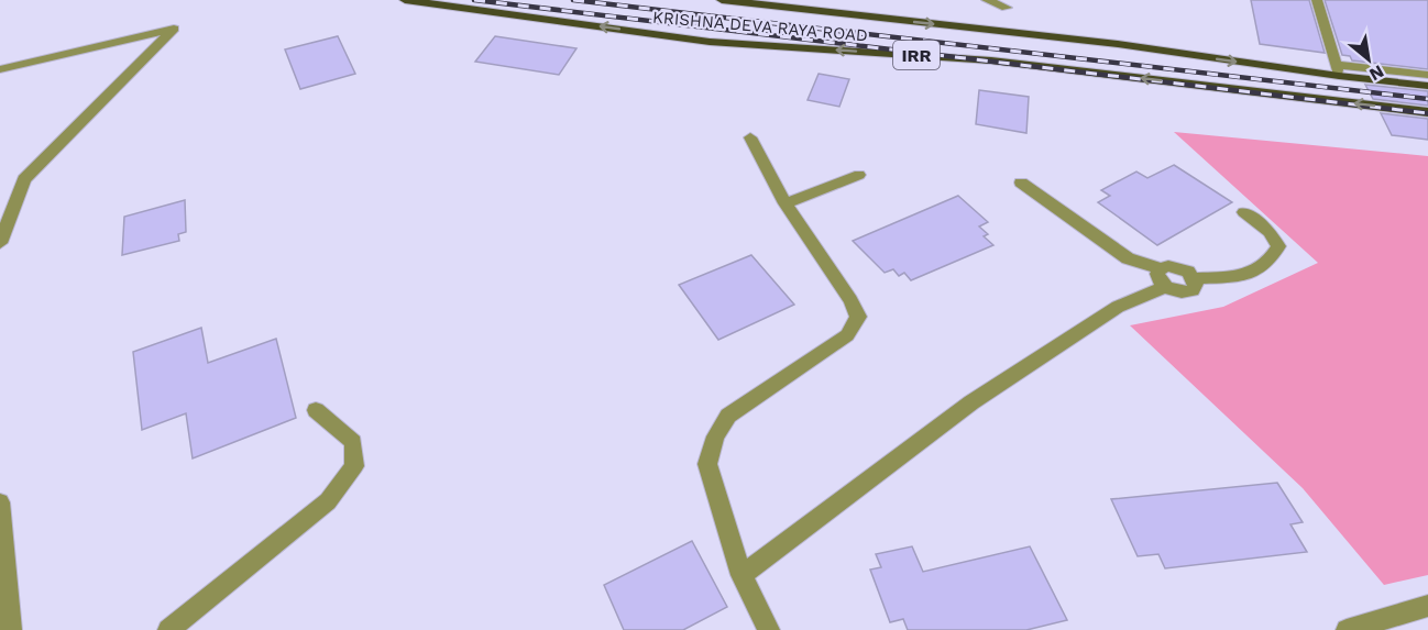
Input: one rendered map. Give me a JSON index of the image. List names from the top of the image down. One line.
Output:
{"streets":{"main road":["KRISHNA DEVA RAYA ROAD","IRR"]},"north":"bottom right"}
